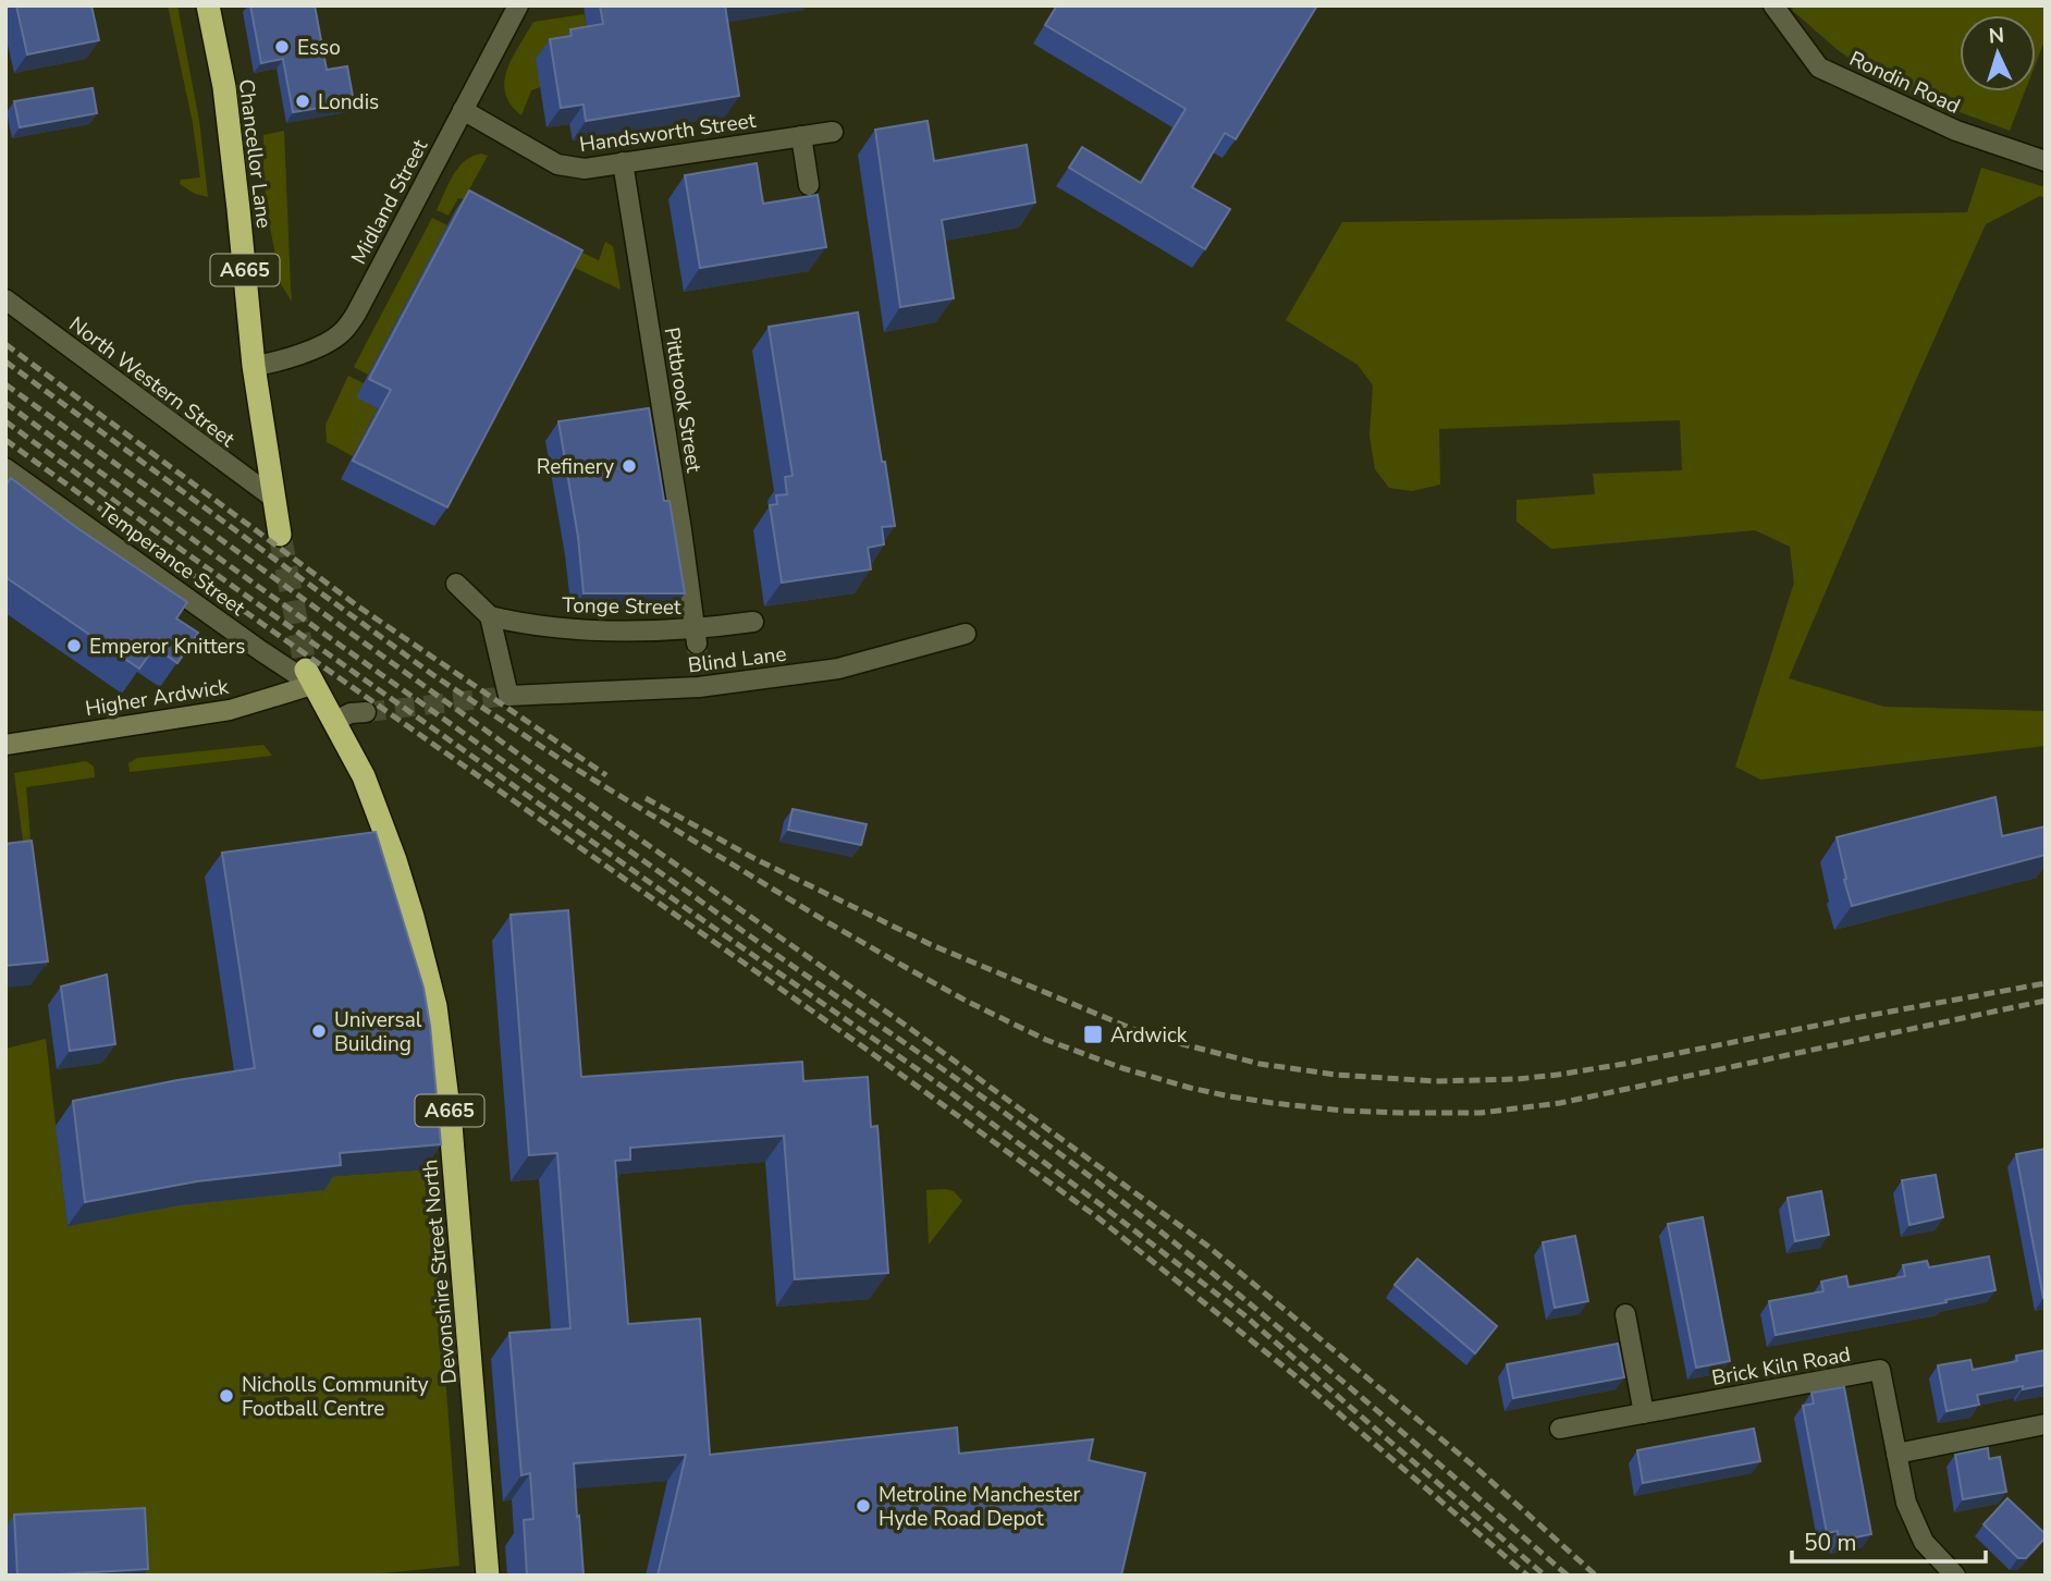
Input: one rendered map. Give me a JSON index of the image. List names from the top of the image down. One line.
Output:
{"streets":{"highway":["Chancellor Lane","A665","Devonshire Street North"],"street":["Rondin Road","Handsworth Street","Midland Street","North Western Street","Pittbrook Street","Temperance Street","Tonge Street","Blind Lane","Higher Ardwick","Brick Kiln Road"]},"crossings":[["Handsworth Street","Midland Street"],["Handsworth Street","Pittbrook Street"],["Chancellor Lane","Midland Street"],["Chancellor Lane","North Western Street"],["Pittbrook Street","Tonge Street"],["Temperance Street","Higher Ardwick"],["Temperance Street","Devonshire Street North"],["Tonge Street","Blind Lane"],["Higher Ardwick","Devonshire Street North"]],"places":{"other":["Esso","Londis","Refinery","Emperor Knitters","Universal Building","Nicholls Community Football Centre","Metroline Manchester Hyde Road Depot"],"transit":["Ardwick"]},"scale_bar":"50 m","north":"top"}
